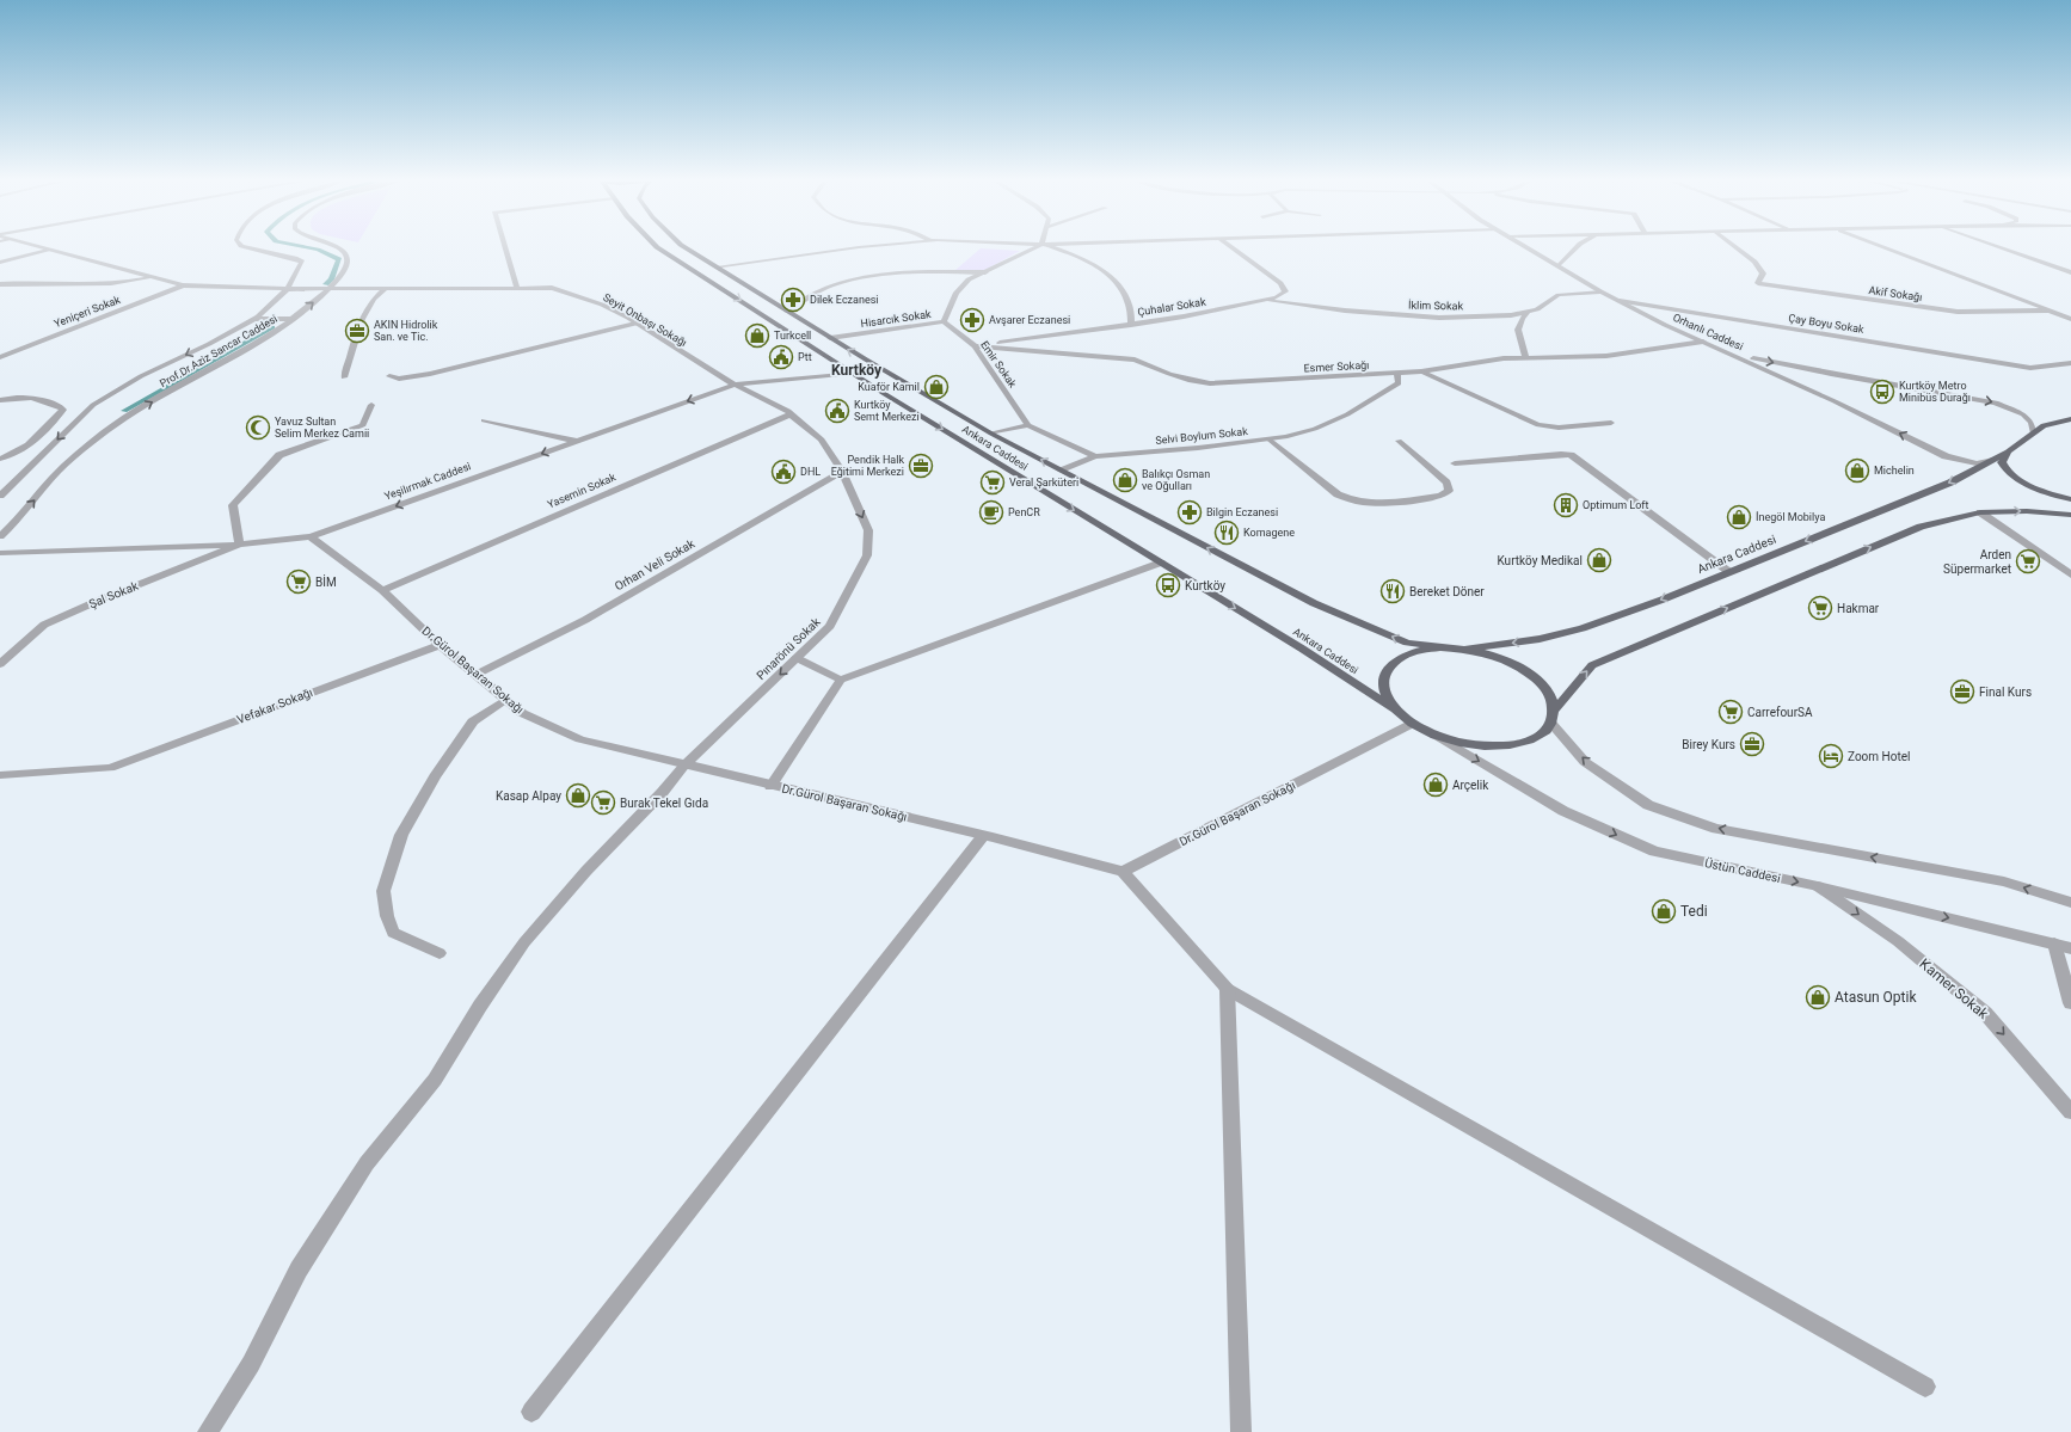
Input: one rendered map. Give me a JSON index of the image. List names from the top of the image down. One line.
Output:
{"streets":{"main road":["Ankara Caddesi"],"street":["Akif Sokağı","İklim Sokak","Çuhalar Sokak","Yeniçeri Sokak","Hisarcık Sokak","Seyit Onbaşı Sokağı","Çay Boyu Sokak","Orhanlı Caddesi","Prof.Dr.Aziz Sancar Caddesi","Emir Sokak","Esmer Sokağı","Selvi Boylum Sokak","Yeşilırmak Caddesi","Yasemin Sokak","Orhan Veli Sokak","Şal Sokak","Pınarönü Sokak","Dr.Gürol Başaran Sokağı","Vefakar Sokağı","Üstün Caddesi","Kamer Sokak"]},"crossings":[["İklim Sokak","Çuhalar Sokak"],["İklim Sokak","Orhanlı Caddesi"],["Çuhalar Sokak","Emir Sokak"],["Çuhalar Sokak","Esmer Sokağı"],["Yeniçeri Sokak","Seyit Onbaşı Sokağı"],["Hisarcık Sokak","Emir Sokak"],["Hisarcık Sokak","Ankara Caddesi"],["Seyit Onbaşı Sokağı","Prof.Dr.Aziz Sancar Caddesi"],["Seyit Onbaşı Sokağı","Yeşilırmak Caddesi"],["Seyit Onbaşı Sokağı","Pınarönü Sokak"],["Çay Boyu Sokak","Orhanlı Caddesi"],["Orhanlı Caddesi","Esmer Sokağı"],["Orhanlı Caddesi","Ankara Caddesi"],["Emir Sokak","Esmer Sokağı"],["Emir Sokak","Selvi Boylum Sokak"],["Esmer Sokağı","Selvi Boylum Sokak"],["Ankara Caddesi","Yeşilırmak Caddesi"],["Ankara Caddesi","Dr.Gürol Başaran Sokağı"],["Ankara Caddesi","Üstün Caddesi"],["Yeşilırmak Caddesi","Şal Sokak"],["Yeşilırmak Caddesi","Pınarönü Sokak"],["Yeşilırmak Caddesi","Dr.Gürol Başaran Sokağı"],["Yasemin Sokak","Pınarönü Sokak"],["Yasemin Sokak","Dr.Gürol Başaran Sokağı"],["Orhan Veli Sokak","Pınarönü Sokak"],["Orhan Veli Sokak","Dr.Gürol Başaran Sokağı"],["Pınarönü Sokak","Dr.Gürol Başaran Sokağı"],["Dr.Gürol Başaran Sokağı","Vefakar Sokağı"],["Üstün Caddesi","Kamer Sokak"]],"districts":["Kurtköy"],"places":{"pharmacy":["Dilek Eczanesi","Avşarer Eczanesi","Bilgin Eczanesi"],"office":["AKIN Hidrolik San. ve Tic.","Pendik Halk Eğitimi Merkezi","Final Kurs","Birey Kurs"],"shop":["Turkcell","Kuaför Kamil","Michelin","Balıkçı Osman ve Oğulları","İnegöl Mobilya","Kurtköy Medikal","Arçelik","Kasap Alpay","Tedi","Atasun Optik"],"public building":["Ptt","Kurtköy Semt Merkezi","DHL"],"bus stop":["Kurtköy Metro Minibüs Durağı","Kurtköy"],"mosque":["Yavuz Sultan Selim Merkez Camii"],"supermarket":["Veral Şarküteri","Arden Süpermarket","BİM","Hakmar","CarrefourSA","Burak Tekel Gıda"],"building":["Optimum Loft"],"cafe":["PenCR"],"restaurant":["Komagene","Bereket Döner"],"hotel":["Zoom Hotel"]}}
